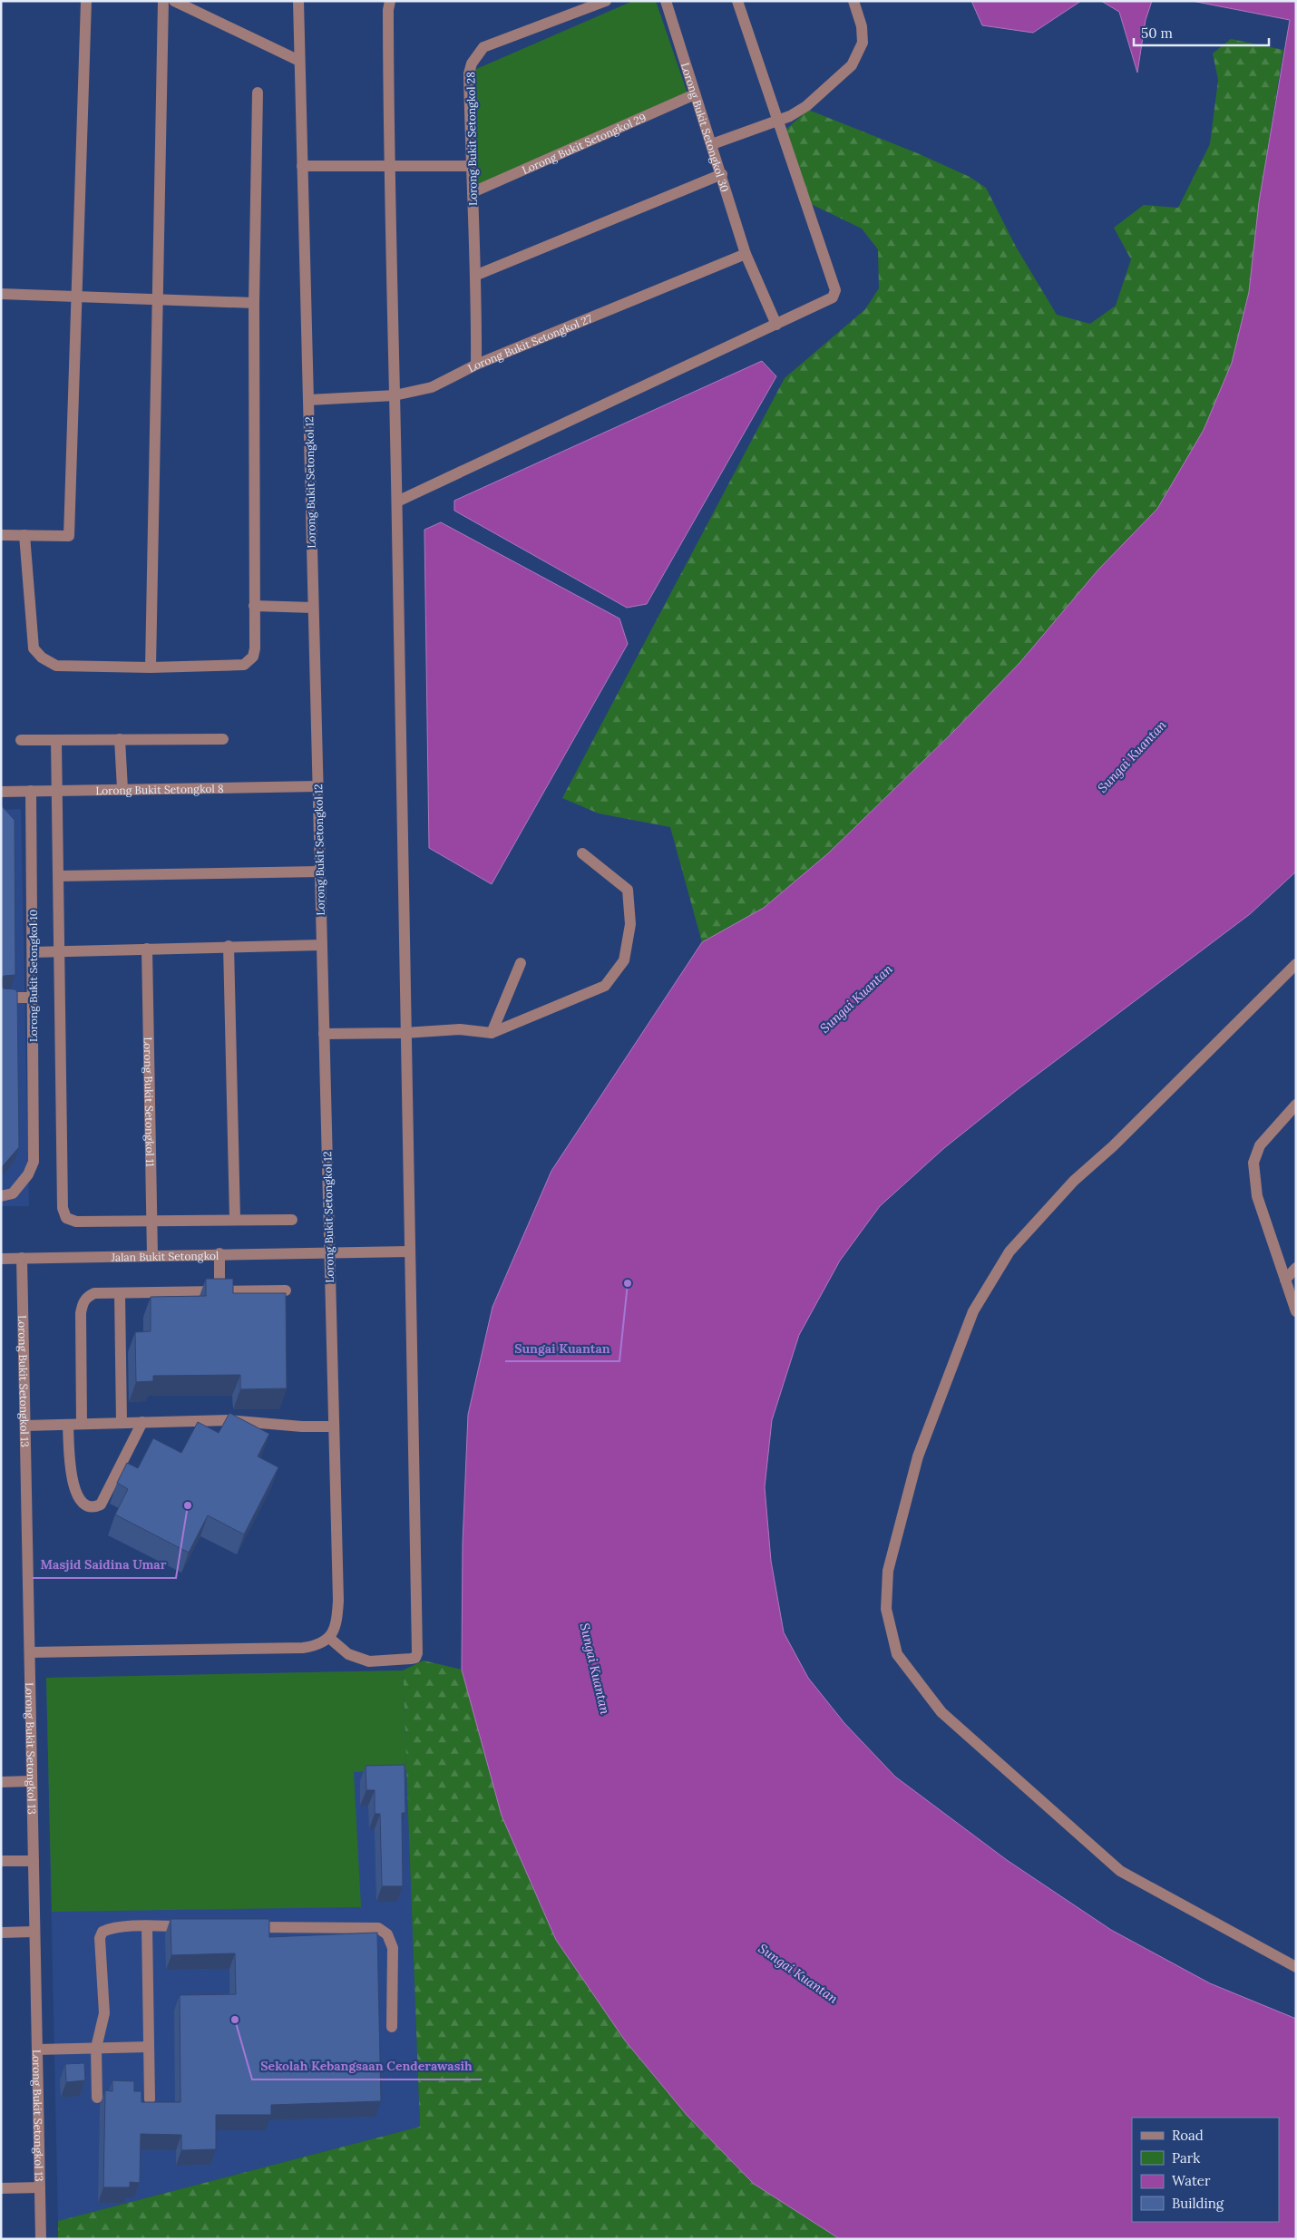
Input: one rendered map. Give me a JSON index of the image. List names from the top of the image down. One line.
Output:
{"streets":{"street":["Lorong Bukit Setongkol 30","Lorong Bukit Setongkol 28","Lorong Bukit Setongkol 29","Lorong Bukit Setongkol 27","Lorong Bukit Setongkol 12","Lorong Bukit Setongkol 8","Lorong Bukit Setongkol 10","Lorong Bukit Setongkol 11","Jalan Bukit Setongkol","Lorong Bukit Setongkol 13"]},"crossings":[["Lorong Bukit Setongkol 30","Lorong Bukit Setongkol 29"],["Lorong Bukit Setongkol 30","Lorong Bukit Setongkol 27"],["Lorong Bukit Setongkol 28","Lorong Bukit Setongkol 29"],["Lorong Bukit Setongkol 28","Lorong Bukit Setongkol 27"],["Lorong Bukit Setongkol 27","Lorong Bukit Setongkol 12"],["Lorong Bukit Setongkol 12","Lorong Bukit Setongkol 8"],["Lorong Bukit Setongkol 12","Jalan Bukit Setongkol"],["Lorong Bukit Setongkol 8","Lorong Bukit Setongkol 10"],["Lorong Bukit Setongkol 11","Jalan Bukit Setongkol"],["Jalan Bukit Setongkol","Lorong Bukit Setongkol 13"]],"water":["Sungai Kuantan"],"places":["Sungai Kuantan","Masjid Saidina Umar","Sekolah Kebangsaan Cenderawasih"],"legend":["Road","Park","Water","Building"],"scale_bar":"50 m"}
